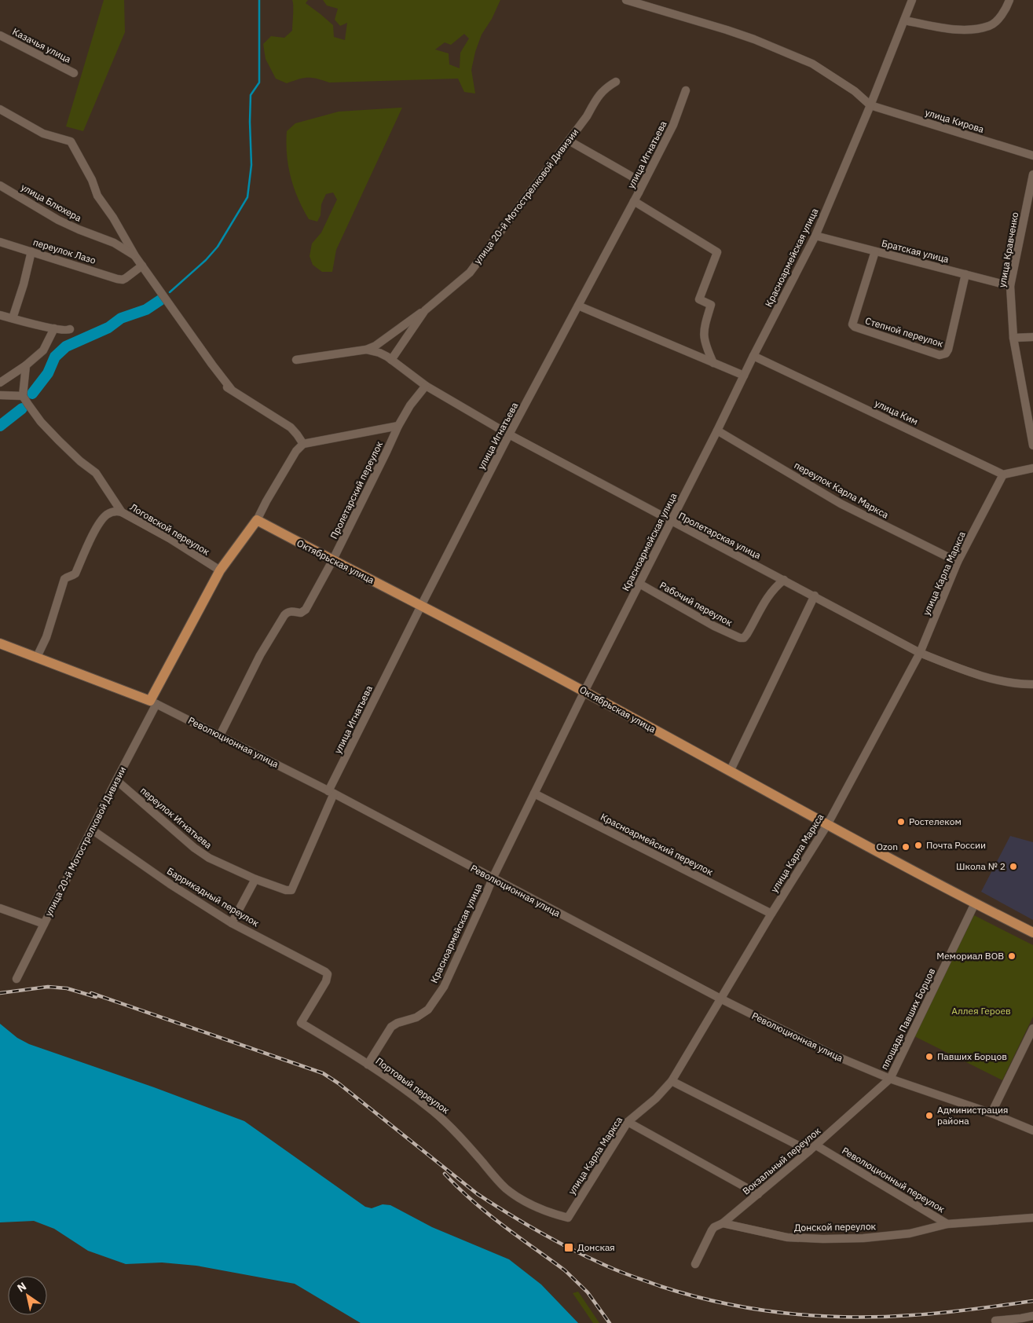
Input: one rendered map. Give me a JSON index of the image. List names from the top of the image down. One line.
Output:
{"streets":{"main road":["улица 20-й Мотострелковой Дивизии","Октябрьская улица","Революционная улица"],"street":["Казачья улица","улица Кирова","улица Игнатьева","улица Блюхера","улица Кравченко","переулок Лазо","Братская улица","Красноармейская улица","Степной переулок","улица Ким","Пролетарский переулок","переулок Карла Маркса","Логовской переулок","Пролетарская улица","улица Карла Маркса","Рабочий переулок","переулок Игнатьева","Красноармейский переулок","Баррикадный переулок","площадь Павших Борцов","Портовый переулок","Вокзальный переулок","Революционный переулок","Донской переулок"]},"crossings":[["улица Кирова","Красноармейская улица"],["улица Игнатьева","Пролетарская улица"],["улица Игнатьева","Октябрьская улица"],["улица Игнатьева","Революционная улица"],["улица Игнатьева","переулок Игнатьева"],["улица 20-й Мотострелковой Дивизии","Логовской переулок"],["улица 20-й Мотострелковой Дивизии","Пролетарская улица"],["улица 20-й Мотострелковой Дивизии","Октябрьская улица"],["улица 20-й Мотострелковой Дивизии","Революционная улица"],["улица 20-й Мотострелковой Дивизии","переулок Игнатьева"],["улица 20-й Мотострелковой Дивизии","Баррикадный переулок"],["улица Кравченко","Братская улица"],["Братская улица","Красноармейская улица"],["Братская улица","Степной переулок"],["Красноармейская улица","улица Ким"],["Красноармейская улица","переулок Карла Маркса"],["Красноармейская улица","Пролетарская улица"],["Красноармейская улица","Октябрьская улица"],["Красноармейская улица","Рабочий переулок"],["Красноармейская улица","Революционная улица"],["Красноармейская улица","Красноармейский переулок"],["Красноармейская улица","Портовый переулок"],["улица Ким","улица Карла Маркса"],["Пролетарский переулок","Пролетарская улица"],["Пролетарский переулок","Октябрьская улица"],["Пролетарский переулок","Революционная улица"],["переулок Карла Маркса","улица Карла Маркса"],["Логовской переулок","Революционная улица"],["Пролетарская улица","улица Карла Маркса"],["Пролетарская улица","Рабочий переулок"],["Октябрьская улица","улица Карла Маркса"],["Октябрьская улица","площадь Павших Борцов"],["улица Карла Маркса","Революционная улица"],["улица Карла Маркса","Красноармейский переулок"],["улица Карла Маркса","Портовый переулок"],["Революционная улица","площадь Павших Борцов"],["Революционная улица","Вокзальный переулок"],["Баррикадный переулок","Портовый переулок"],["площадь Павших Борцов","Вокзальный переулок"],["Вокзальный переулок","Революционный переулок"],["Вокзальный переулок","Донской переулок"],["Революционный переулок","Донской переулок"]],"parks":["Аллея Героев"],"places":{"other":["Ростелеком","Почта России","Ozon","Школа № 2","Мемориал ВОВ","Павших Борцов","Администрация района"],"transit":["Донская"]},"north":"top left"}
